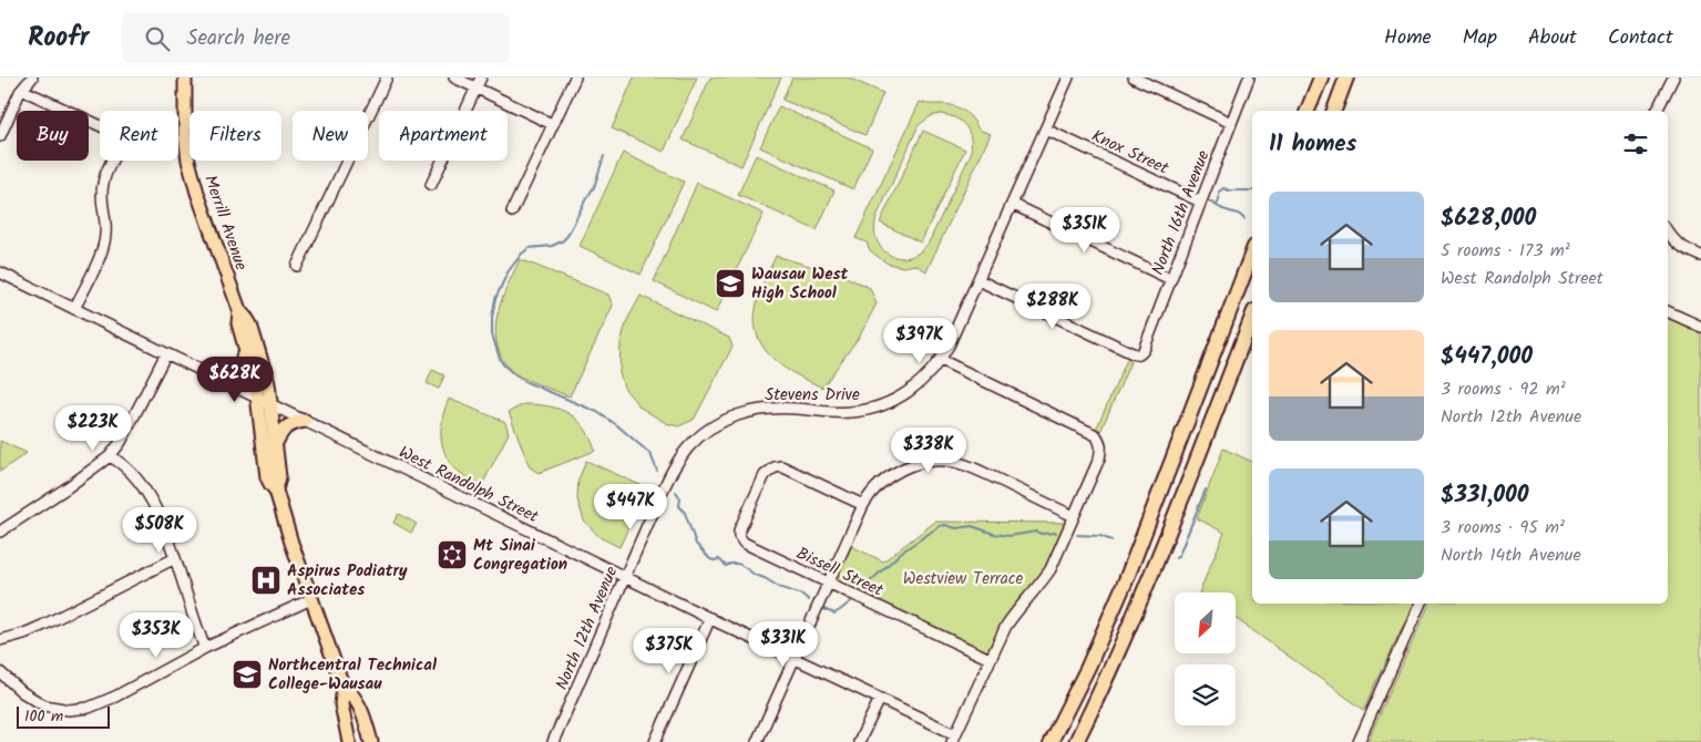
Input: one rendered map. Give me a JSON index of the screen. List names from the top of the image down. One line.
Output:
{"streets":{"main road":["Merrill Avenue"],"street":["Knox Street","North 16th Avenue","Stevens Drive","West Randolph Street","Bissell Street","North 12th Avenue"]},"crossings":[["Knox Street","North 16th Avenue"],["Knox Street","Stevens Drive"],["North 16th Avenue","Stevens Drive"],["Merrill Avenue","West Randolph Street"],["Stevens Drive","North 12th Avenue"],["West Randolph Street","North 12th Avenue"]],"parks":["Westview Terrace"],"places":{"school or university":["Wausau West High School","Northcentral Technical College-Wausau"],"synagogue":["Mt Sinai Congregation"],"hospital":["Aspirus Podiatry Associates"]},"scale_bar":"100 m","north":"bottom left","page":{"header":"Roofr","search":"Search here","nav":["Home","Map","About","Contact"],"chip":["Buy","Rent","Filters","New","Apartment"],"heading":"11 homes","list":[{"name":"$628,000","note":"5 rooms · 173 m² · West Randolph Street"},{"name":"$447,000","note":"3 rooms · 92 m² · North 12th Avenue"},{"name":"$331,000","note":"3 rooms · 95 m² · North 14th Avenue"}],"price":["$351K","$288K","$397K","$628K","$223K","$338K","$447K","$508K","$353K","$331K","$375K"],"scale":"100 m"}}
